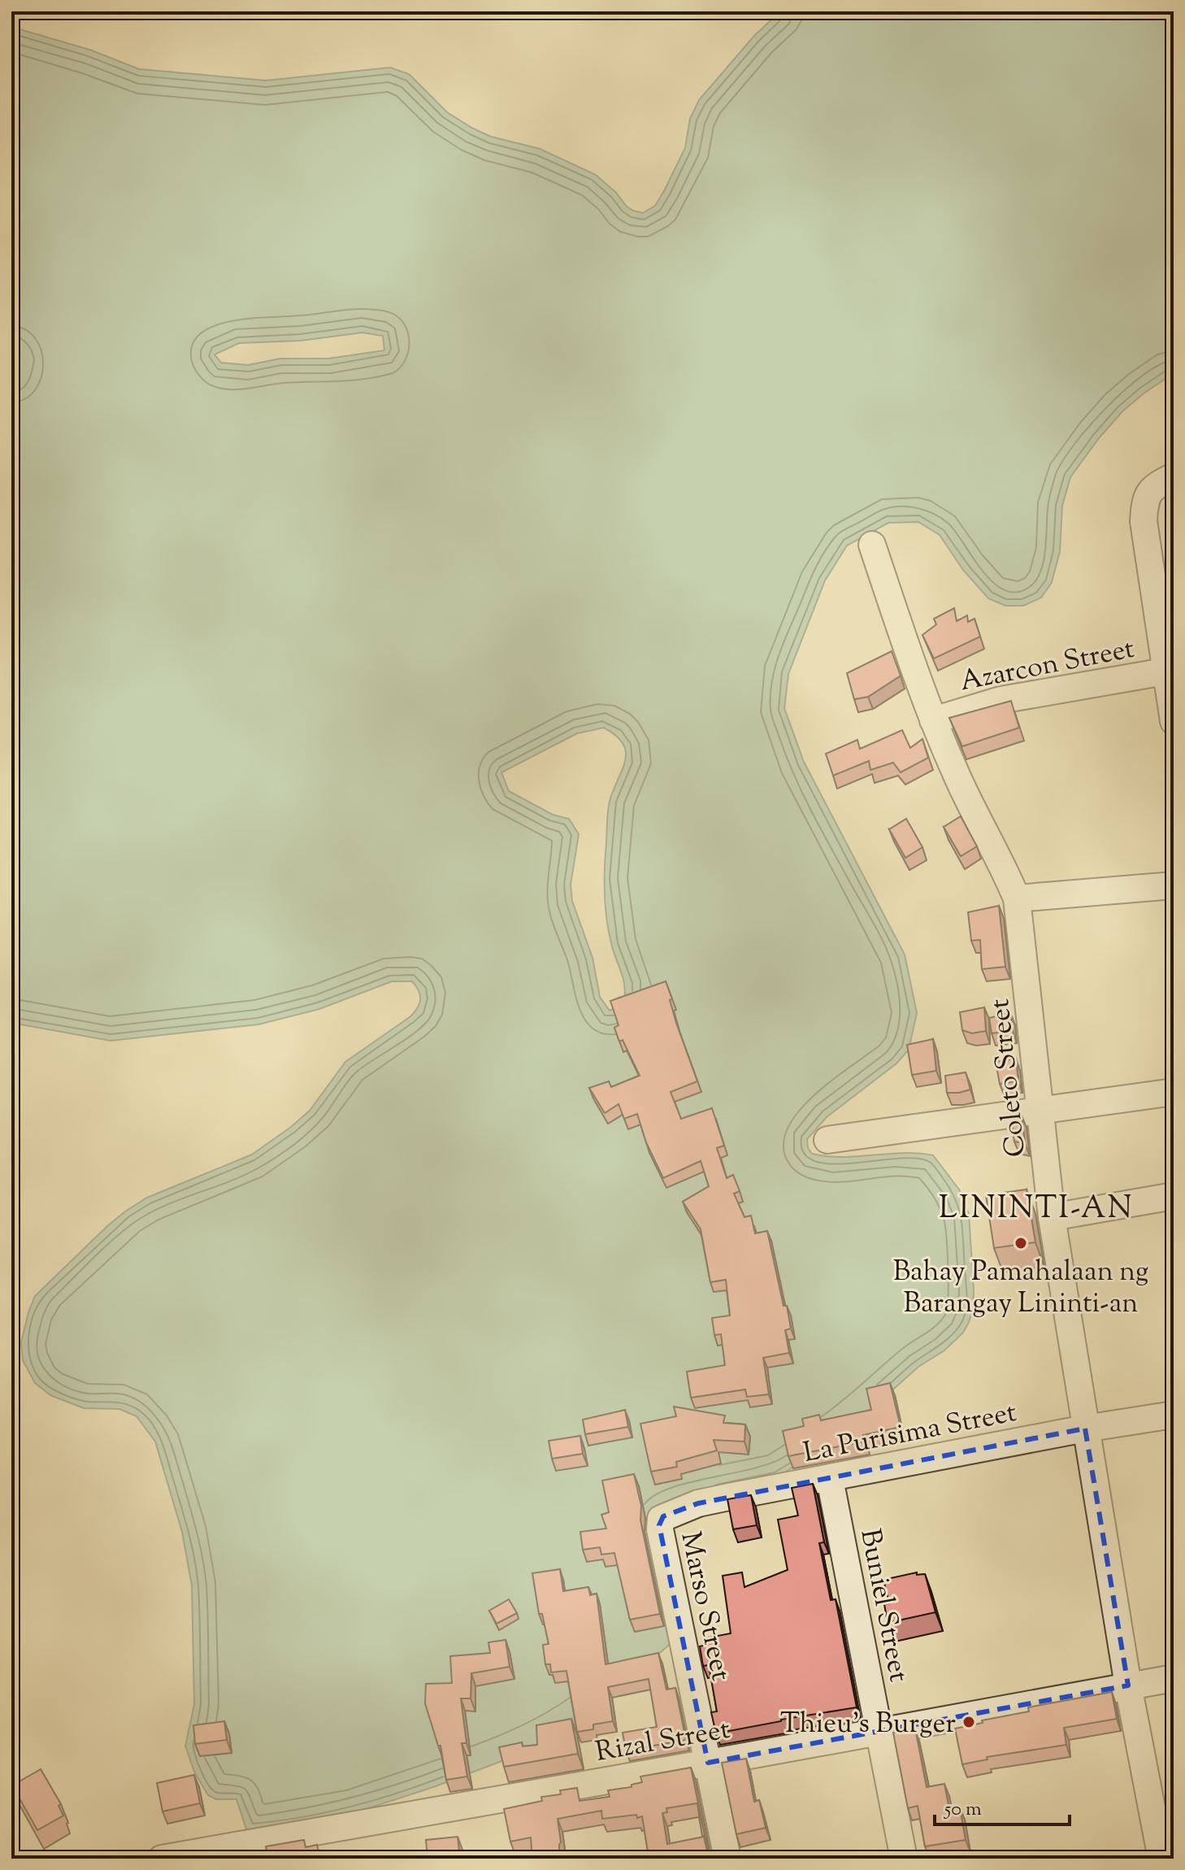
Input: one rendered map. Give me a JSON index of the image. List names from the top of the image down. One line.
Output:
{"streets":{"street":["Azarcon Street","Coleto Street","La Purisima Street","Buniel Street","Marso Street","Rizal Street"]},"crossings":[["Azarcon Street","Coleto Street"],["Coleto Street","La Purisima Street"],["Coleto Street","Rizal Street"],["La Purisima Street","Buniel Street"],["La Purisima Street","Marso Street"],["Buniel Street","Rizal Street"],["Marso Street","Rizal Street"]],"districts":["LININTI-AN"],"places":["Bahay Pamahalaan ng Barangay Lininti-an","Thieu's Burger"],"scale_bar":"50 m"}
